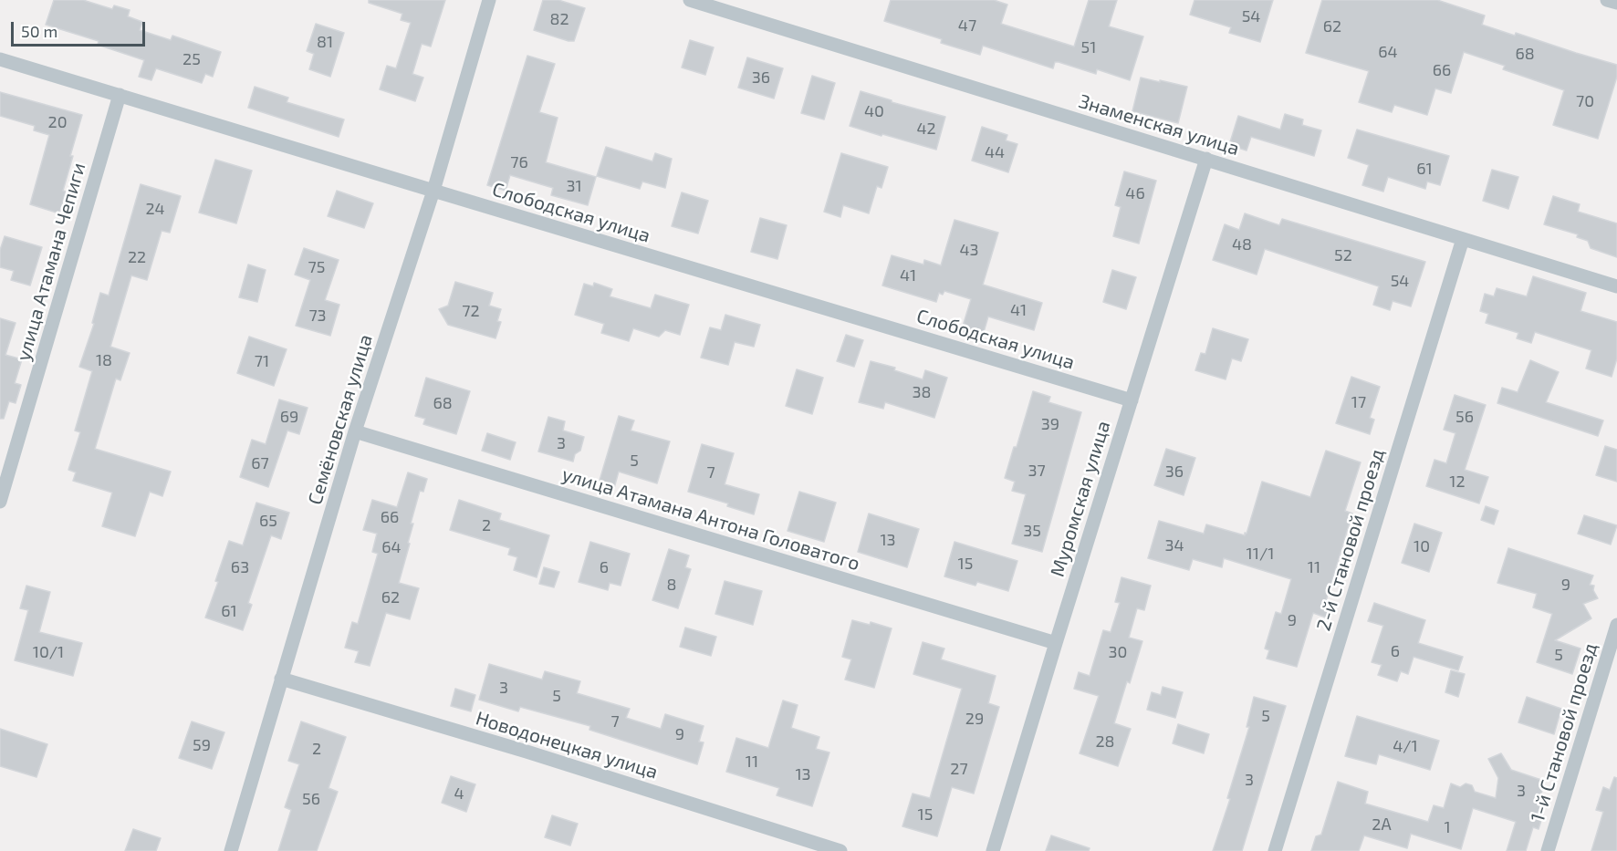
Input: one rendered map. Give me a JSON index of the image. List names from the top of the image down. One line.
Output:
{"streets":{"street":["Знаменская улица","Слободская улица","улица Атамана Чепиги","Семёновская улица","Муромская улица","улица Атамана Антона Головатого","2-й Становой проезд","1-й Становой проезд","Новодонецкая улица"]},"crossings":[["Знаменская улица","Муромская улица"],["Знаменская улица","2-й Становой проезд"],["Слободская улица","улица Атамана Чепиги"],["Слободская улица","Семёновская улица"],["Слободская улица","Муромская улица"],["Семёновская улица","улица Атамана Антона Головатого"],["Семёновская улица","Новодонецкая улица"],["Муромская улица","улица Атамана Антона Головатого"]],"house_numbers":["54","82","47","62","81","51","64","68","25","66","36","70","40","20","42","44","76","61","31","46","24","48","43","52","22","75","41","54","41","72","73","18","71","38","17","68","69","56","39","3","5","67","37","36","7","12","66","65","2","35","13","34","10","64","11/1","15","63","6","11","8","9","62","61","9","6","10/1","30","5","3","5","5","29","7","9","28","59","4/1","2","11","27","13","3","3","4","56","15","2А","1"],"scale_bar":"50 m"}
